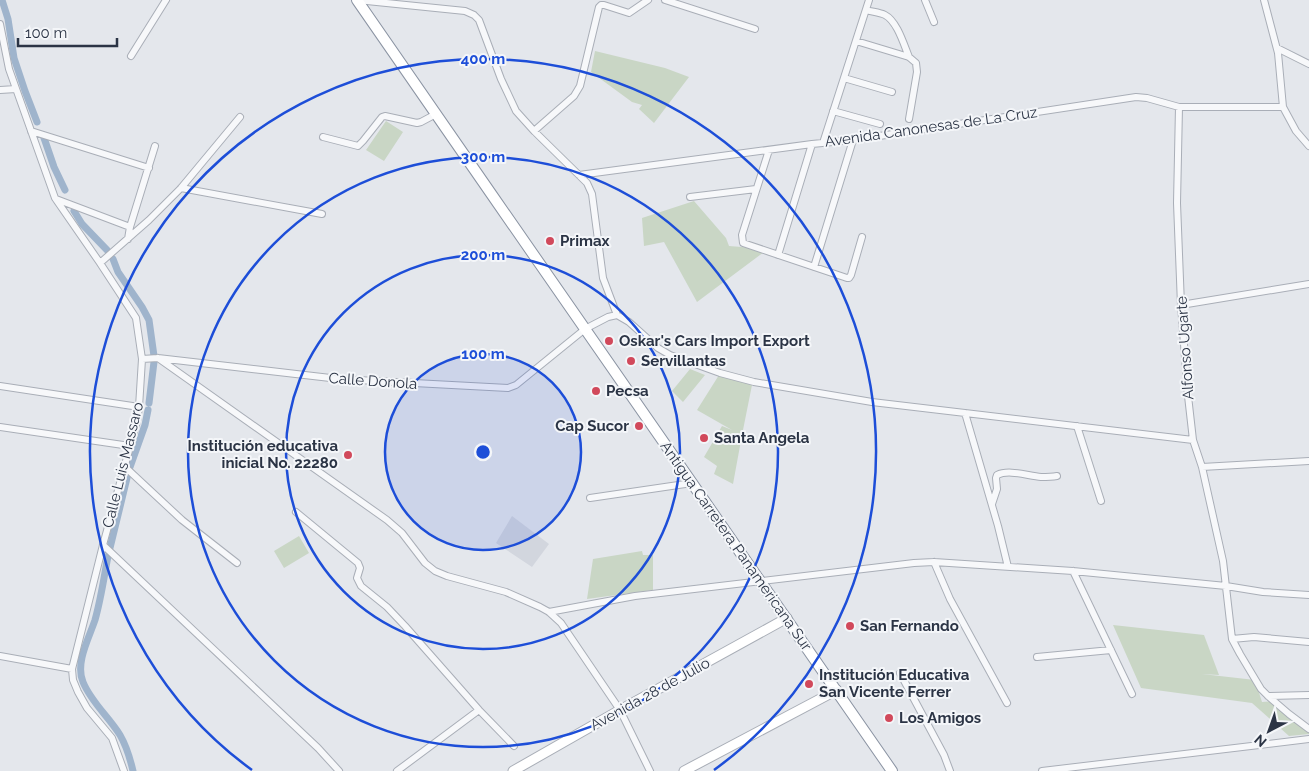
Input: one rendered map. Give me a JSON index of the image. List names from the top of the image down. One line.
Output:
{"streets":{"highway":["Antigua Carretera Panamericana Sur"],"main road":["Avenida 28 de Julio"],"street":["Avenida Canonesas de La Cruz","Alfonso Ugarte","Calle Donola","Calle Luis Massaro"]},"crossings":[["Avenida Canonesas de La Cruz","Alfonso Ugarte"],["Calle Donola","Calle Luis Massaro"],["Calle Donola","Antigua Carretera Panamericana Sur"],["Antigua Carretera Panamericana Sur","Avenida 28 de Julio"]],"places":["Primax","Oskar's Cars Import Export","Servillantas","Pecsa","Cap Sucor","Santa Angela","Institución educativa inicial No. 22280","San Fernando","Institución Educativa San Vicente Ferrer","Los Amigos"],"scale_bar":"100 m","north":"bottom left","rings":["400 m","300 m","200 m","100 m"]}
